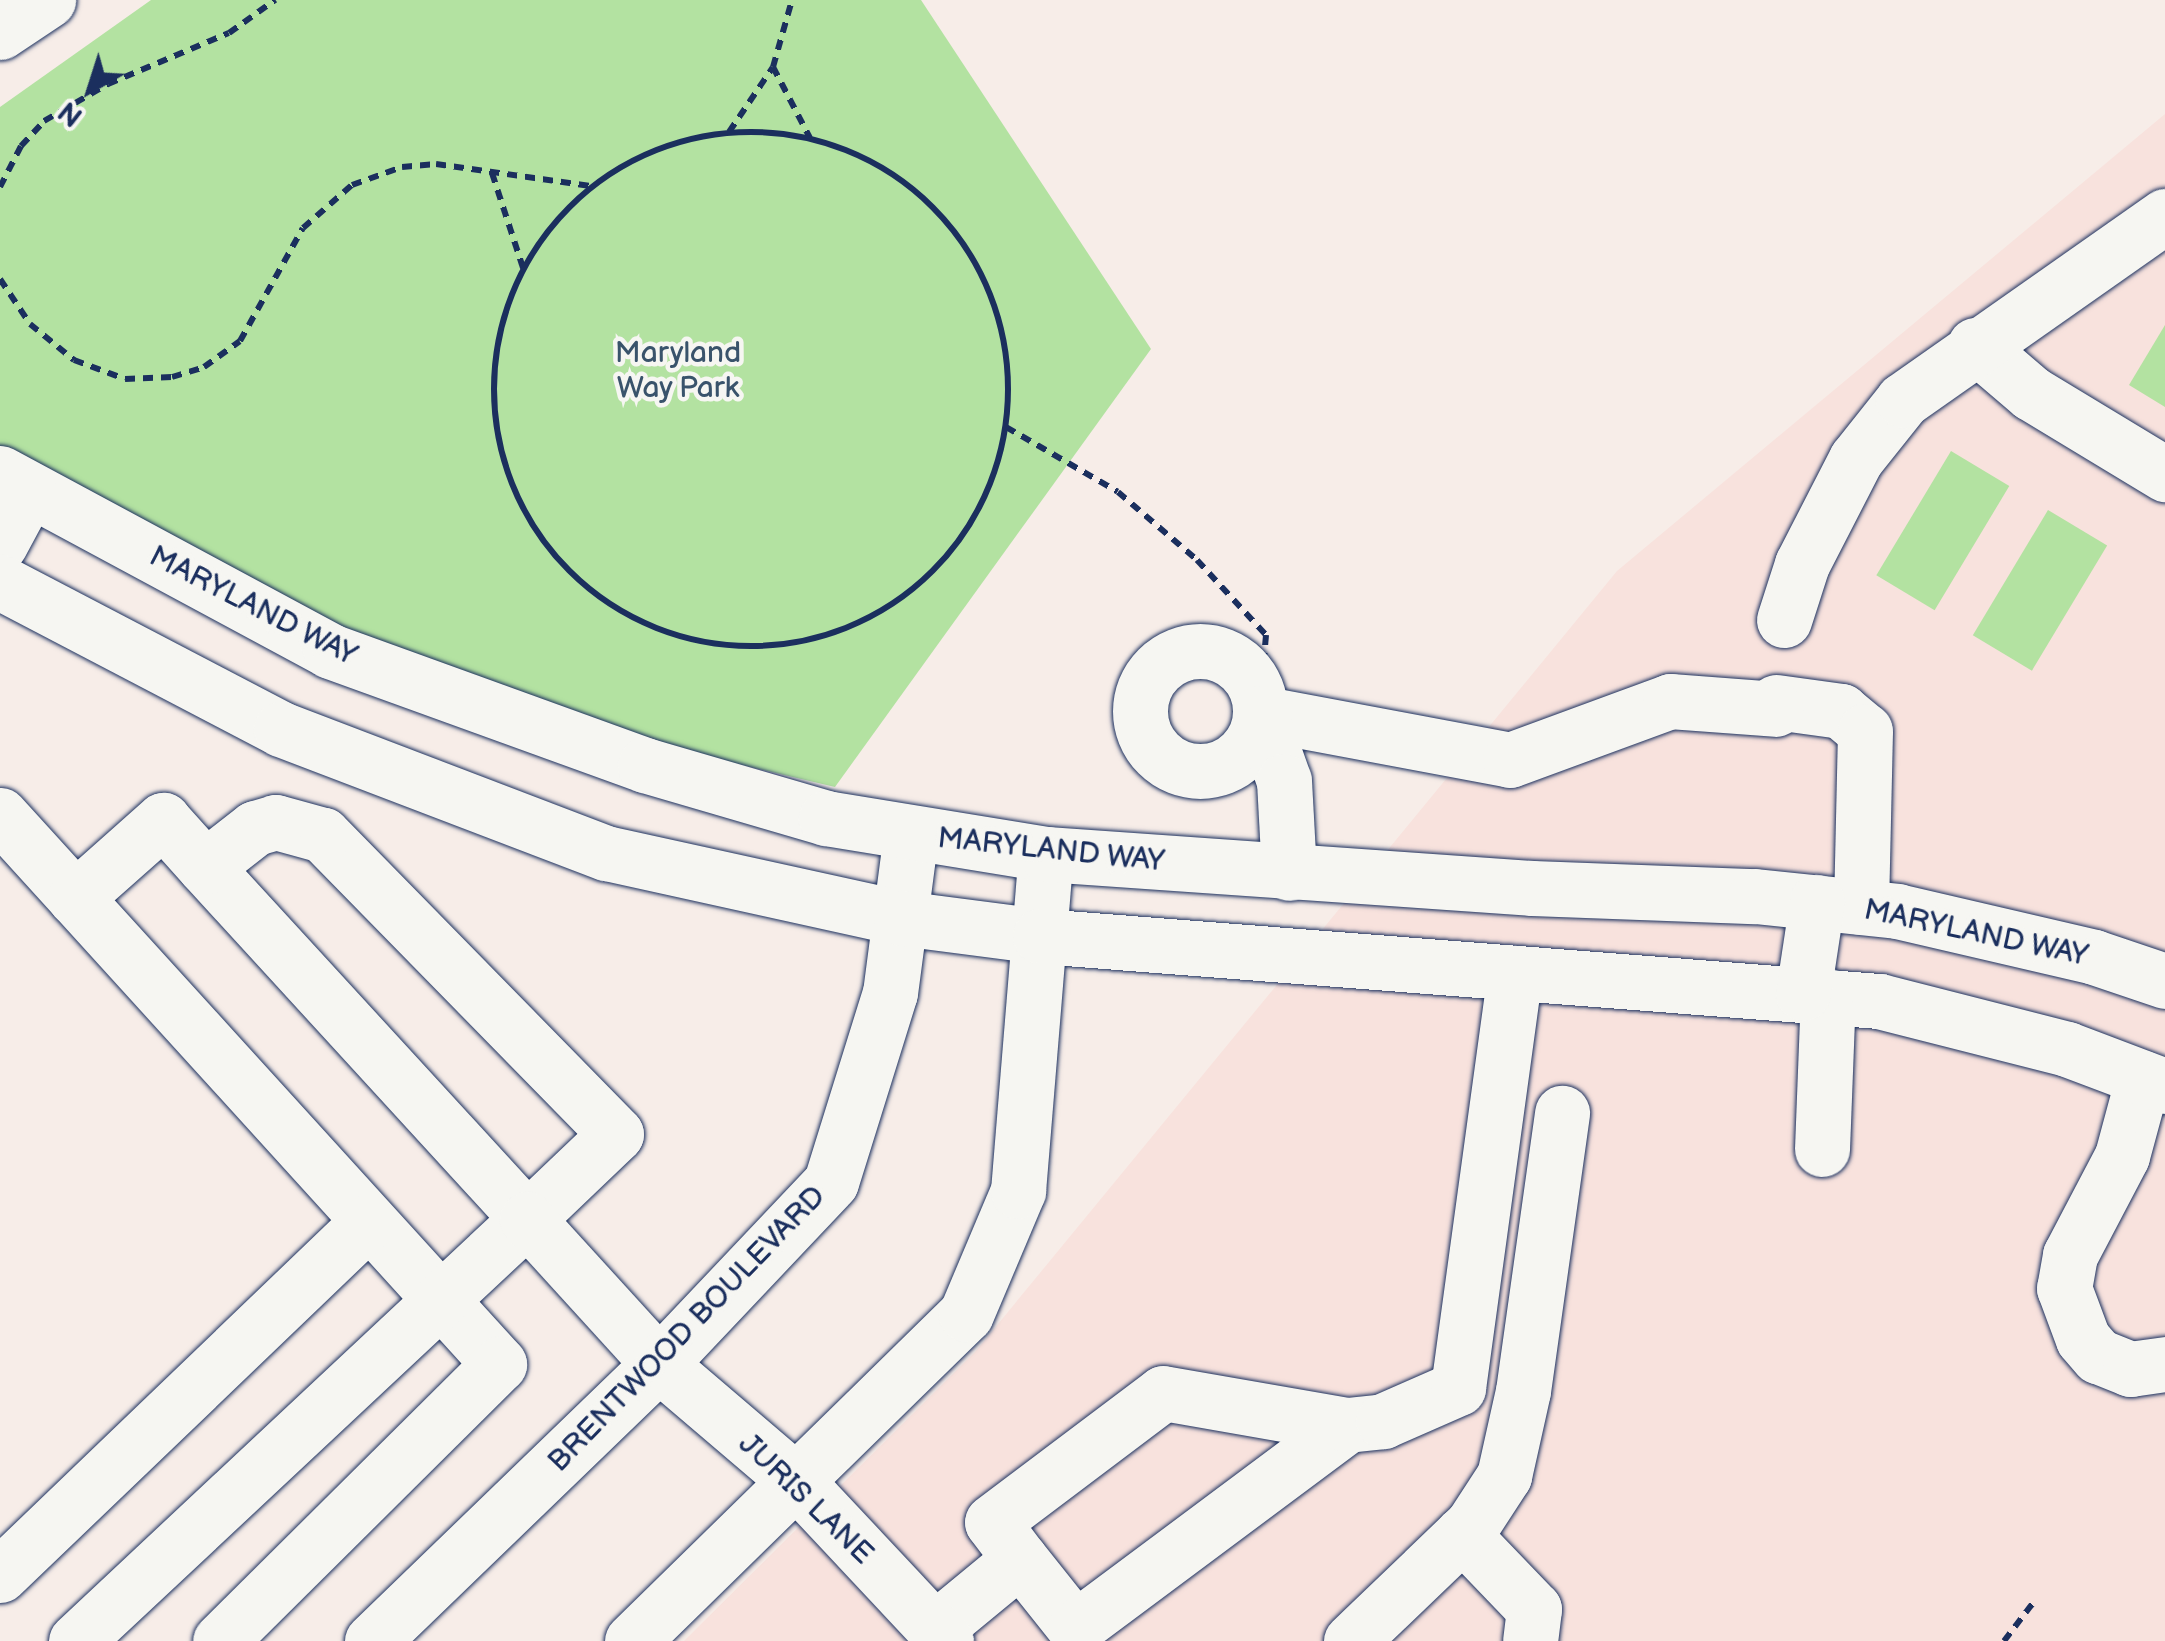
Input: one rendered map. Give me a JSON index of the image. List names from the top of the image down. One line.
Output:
{"streets":{"main road":["MARYLAND WAY","BRENTWOOD BOULEVARD","JURIS LANE"]},"crossings":[["MARYLAND WAY","BRENTWOOD BOULEVARD"],["BRENTWOOD BOULEVARD","JURIS LANE"]],"parks":["Maryland Way Park"],"north":"bottom left"}
